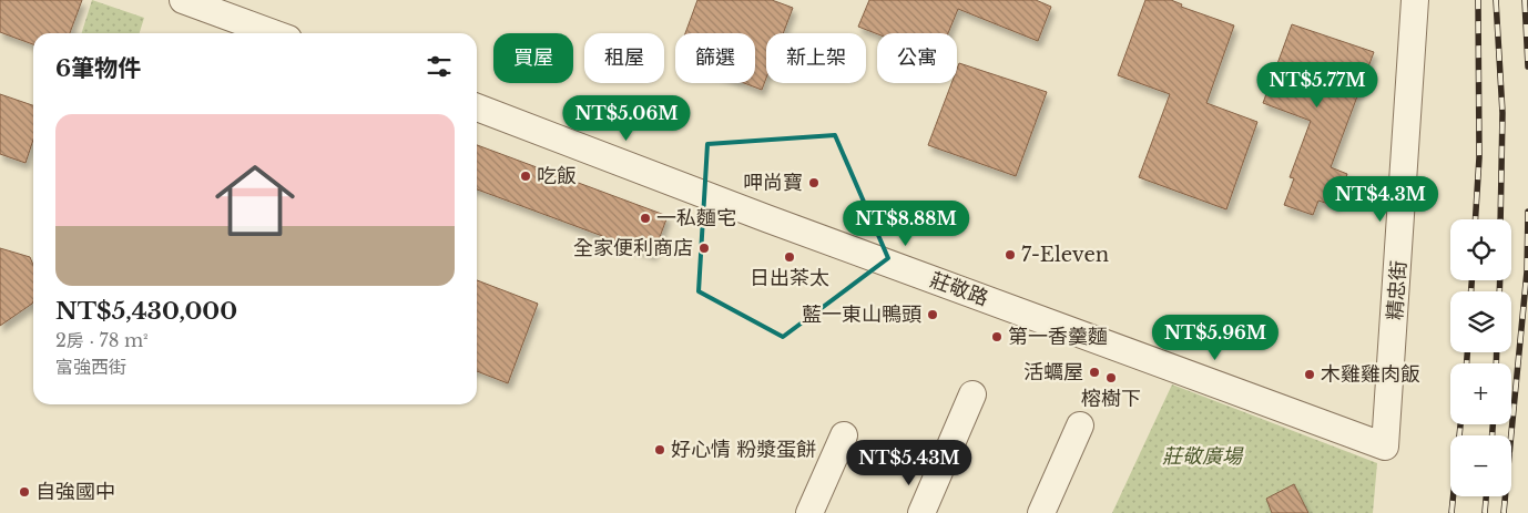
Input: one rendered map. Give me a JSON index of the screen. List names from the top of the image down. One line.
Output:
{"streets":{"street":["莊敬路","精忠街"]},"crossings":[["莊敬路","精忠街"]],"parks":["莊敬廣場"],"places":["吃飯","呷尚寶","一私麵宅","全家便利商店","7-Eleven","日出茶太","藍一東山鴨頭","第一香羹麵","活蠣屋","木雞雞肉飯","榕樹下","好心情 粉漿蛋餅","自強國中"],"page":{"chip":["買屋","租屋","篩選","新上架","公寓"],"heading":"6筆物件","price":["NT$5.77M","NT$5.06M","NT$4.3M","NT$8.88M","NT$5.96M","NT$5.43M"],"list":[{"name":"NT$5,430,000","note":"2房 · 78 m² · 富強西街"}],"map_buttons":["+","−"]}}
